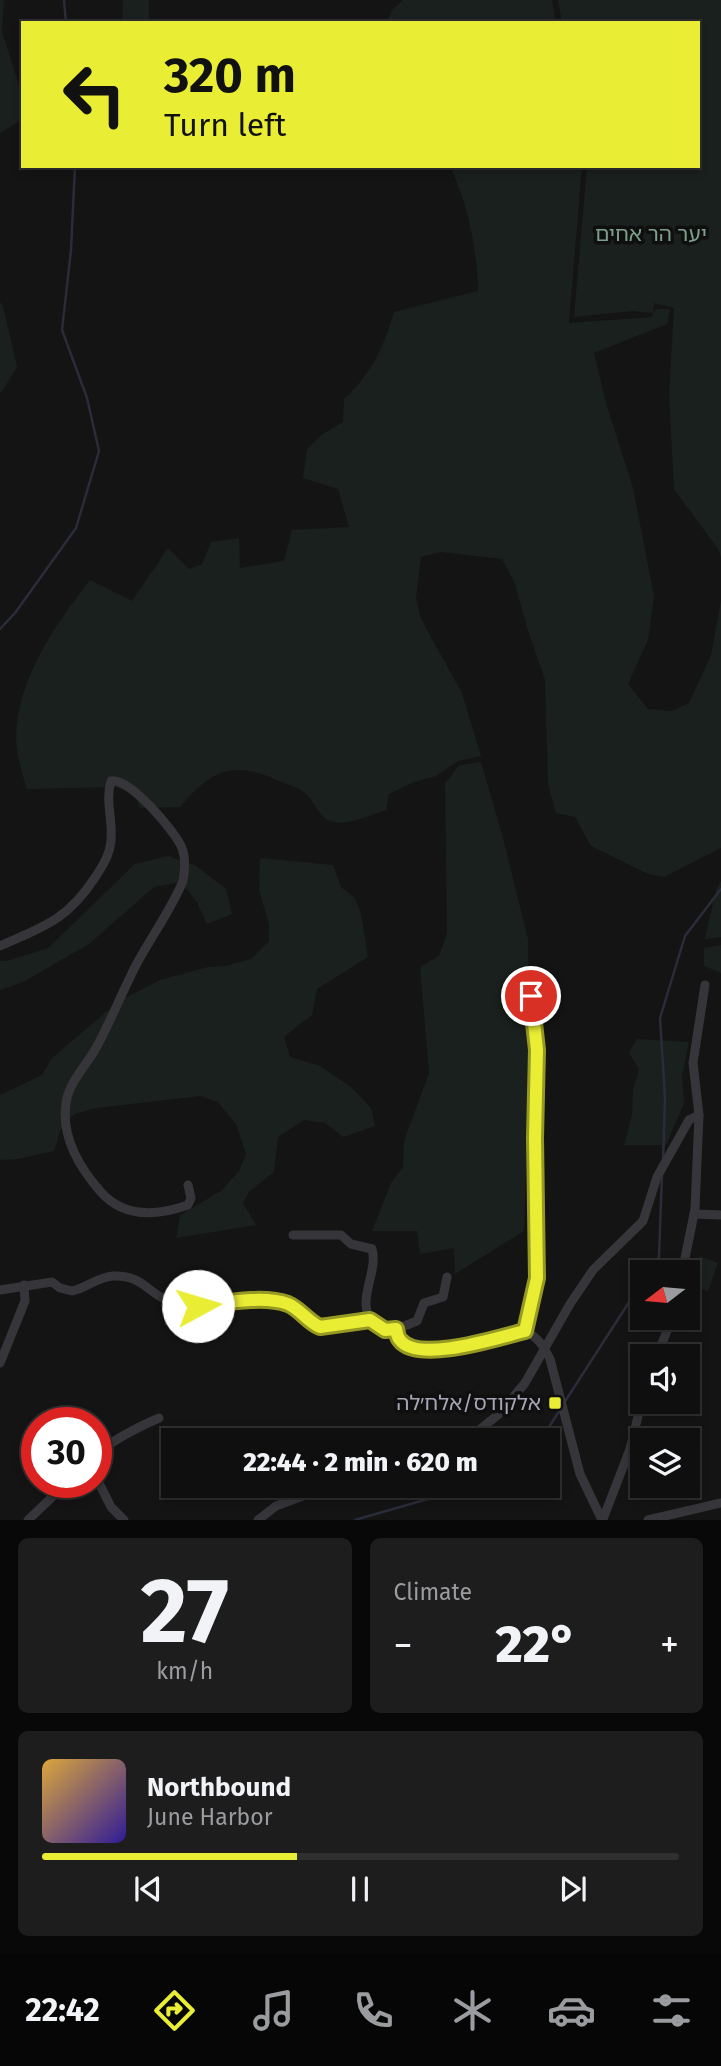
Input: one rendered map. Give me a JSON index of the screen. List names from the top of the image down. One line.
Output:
{"parks":["יער הר אחים"],"places":{"transit":["אלקודס/אלח׳לה"]},"north":"left","page":{"turn":["320 m","Turn left"],"limit":"30","trip":"22:44 · 2 min · 620 m","tile":[["27","km/h"],"Climate"],"heat":["−","22°","+"],"song":["Northbound","June Harbor"],"tabs":"22:42"}}
